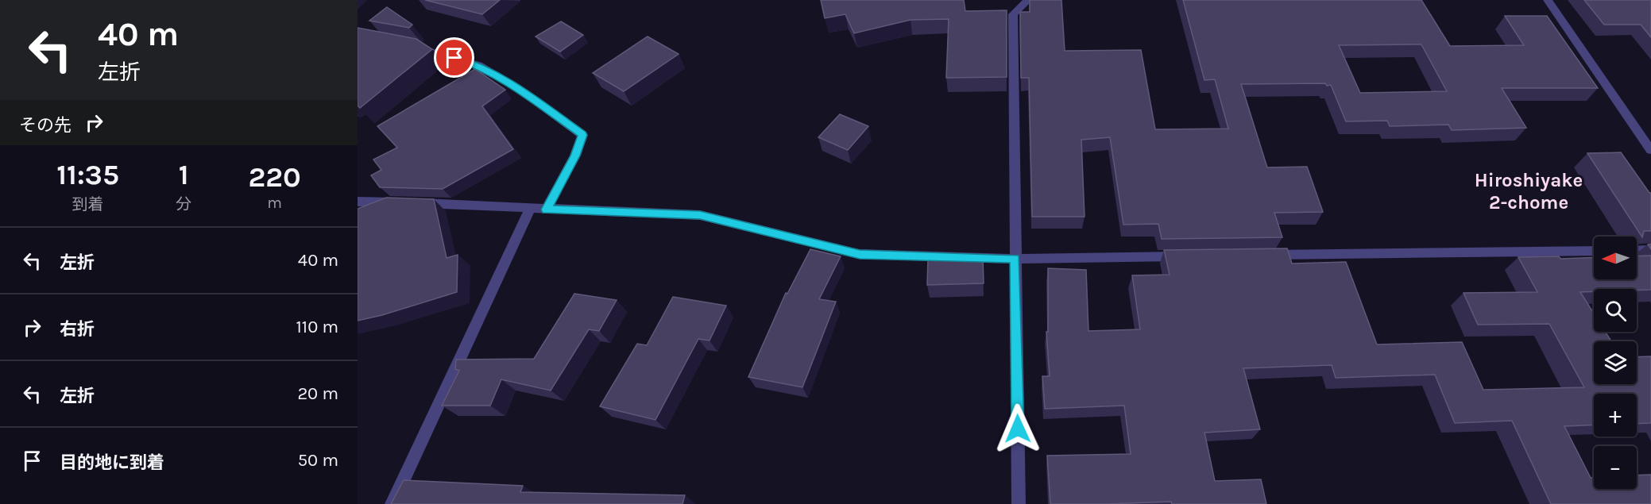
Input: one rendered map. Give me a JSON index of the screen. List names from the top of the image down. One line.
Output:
{"districts":["Hiroshiyake 2-chome"],"north":"left","page":{"turn":["40 m","左折"],"then":"その先","eta":["11:35","到着","1","分","220","m"],"list":[{"name":"左折","value":"40 m"},{"name":"右折","value":"110 m"},{"name":"左折","value":"20 m"},{"name":"目的地に到着","value":"50 m"}],"map_buttons":["+","−"]}}
